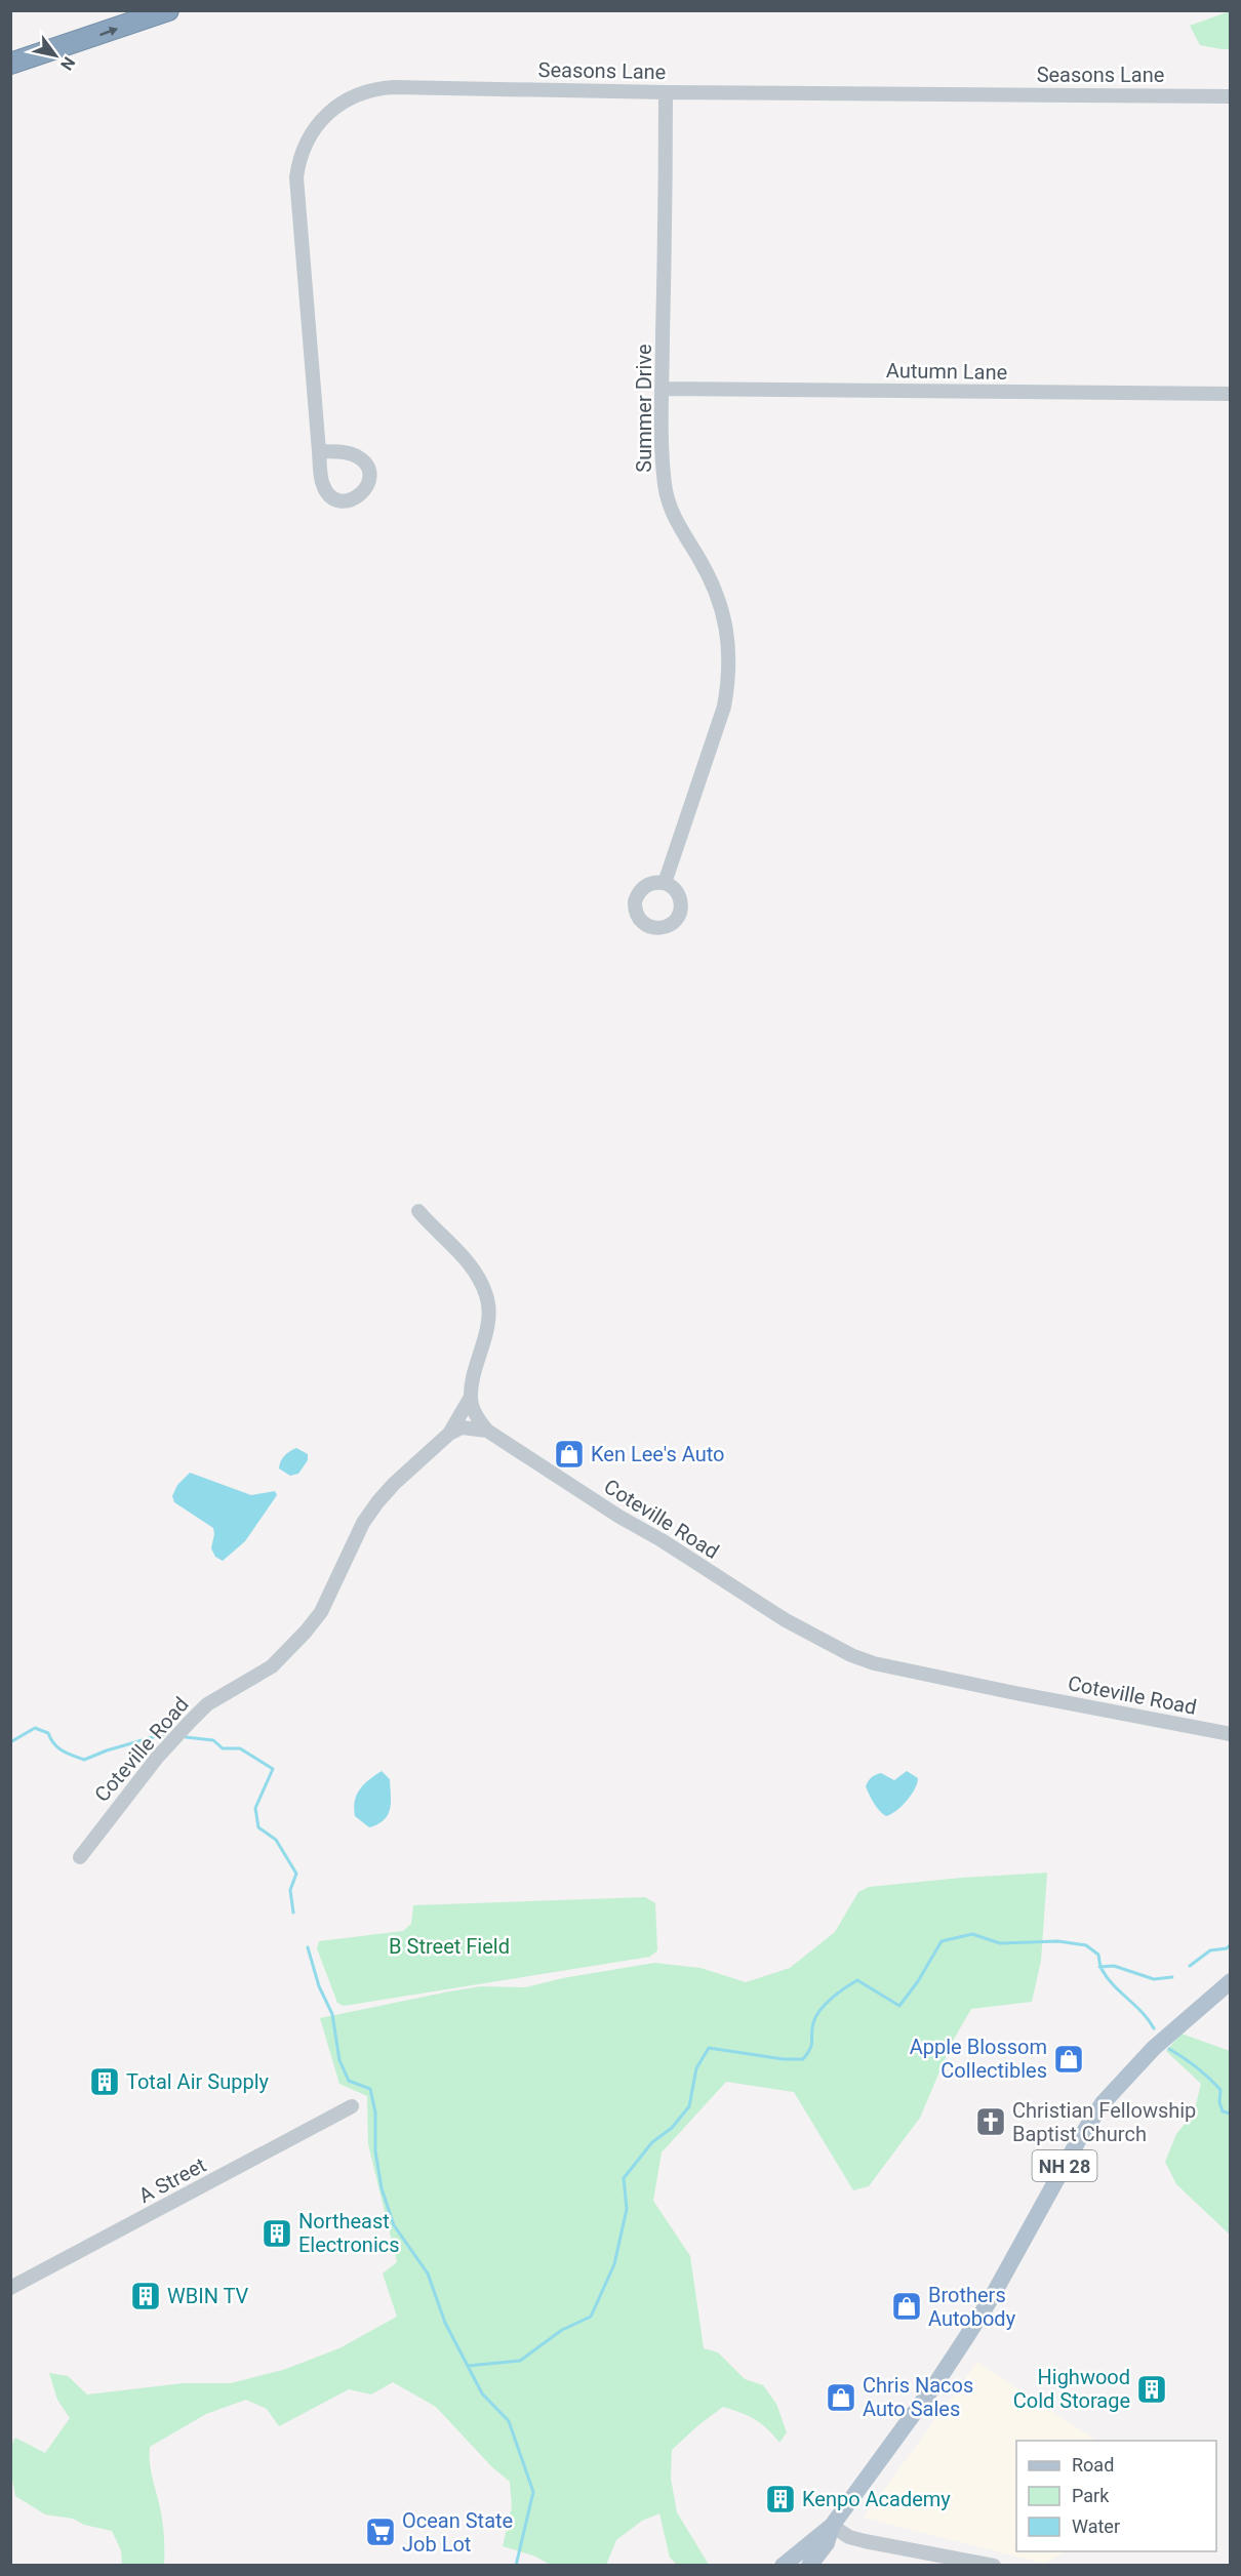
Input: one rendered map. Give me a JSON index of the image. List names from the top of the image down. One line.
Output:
{"streets":{"main road":["NH 28"],"street":["Seasons Lane","Autumn Lane","Summer Drive","Coteville Road","A Street"]},"crossings":[["Seasons Lane","Summer Drive"],["Autumn Lane","Summer Drive"]],"parks":["B Street Field"],"places":{"shop":["Ken Lee's Auto","Apple Blossom Collectibles","Brothers Autobody","Chris Nacos Auto Sales"],"building":["Total Air Supply","Northeast Electronics","WBIN TV","Highwood Cold Storage","Kenpo Academy"],"church":["Christian Fellowship Baptist Church"],"supermarket":["Ocean State Job Lot"]},"legend":["Road","Park","Water"],"north":"bottom right"}
